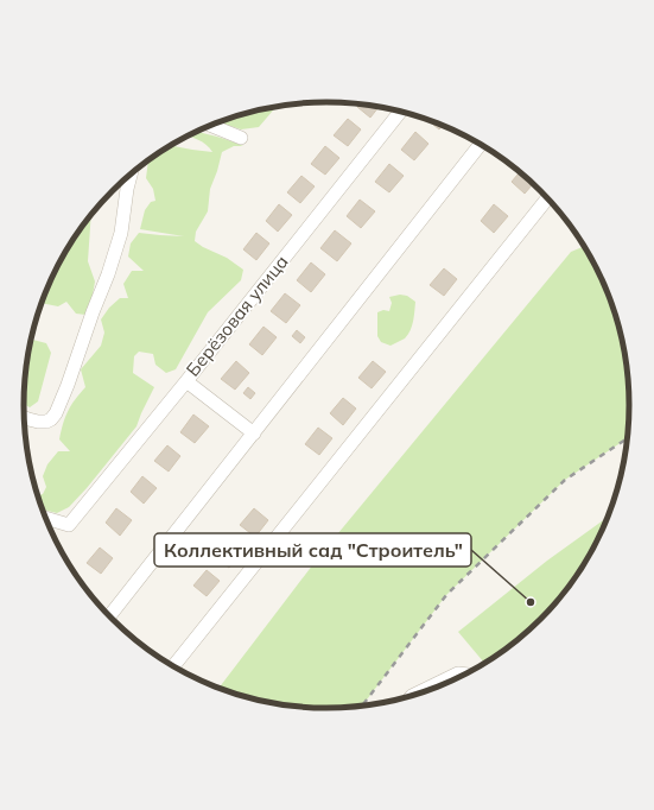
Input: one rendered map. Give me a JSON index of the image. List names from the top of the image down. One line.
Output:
{"streets":{"street":["Берёзовая улица"]},"places":["Коллективный сад \"Строитель\""]}
